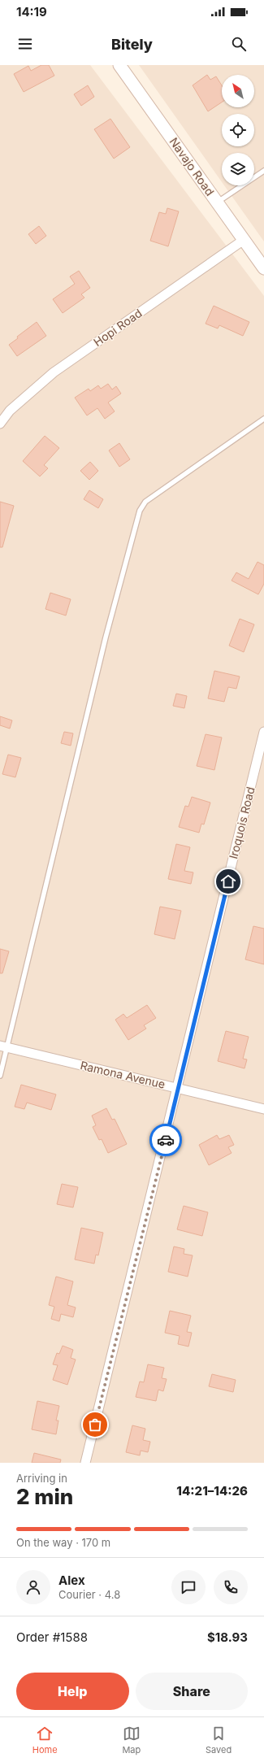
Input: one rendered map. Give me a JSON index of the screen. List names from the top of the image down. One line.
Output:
{"streets":{"main road":["Navajo Road"],"street":["Hopi Road","Iroquois Road","Ramona Avenue"]},"crossings":[["Navajo Road","Hopi Road"],["Iroquois Road","Ramona Avenue"]],"north":"top left","page":{"status":"14:19","header":"Bitely","heading":["2 min","Arriving in","14:21–14:26"],"panel":["Alex","Courier · 4.8","Order #1588","$18.93"],"bar":"On the way · 170 m","buttons":["Help","Share"],"tabs":["Home","Map","Saved"]}}
